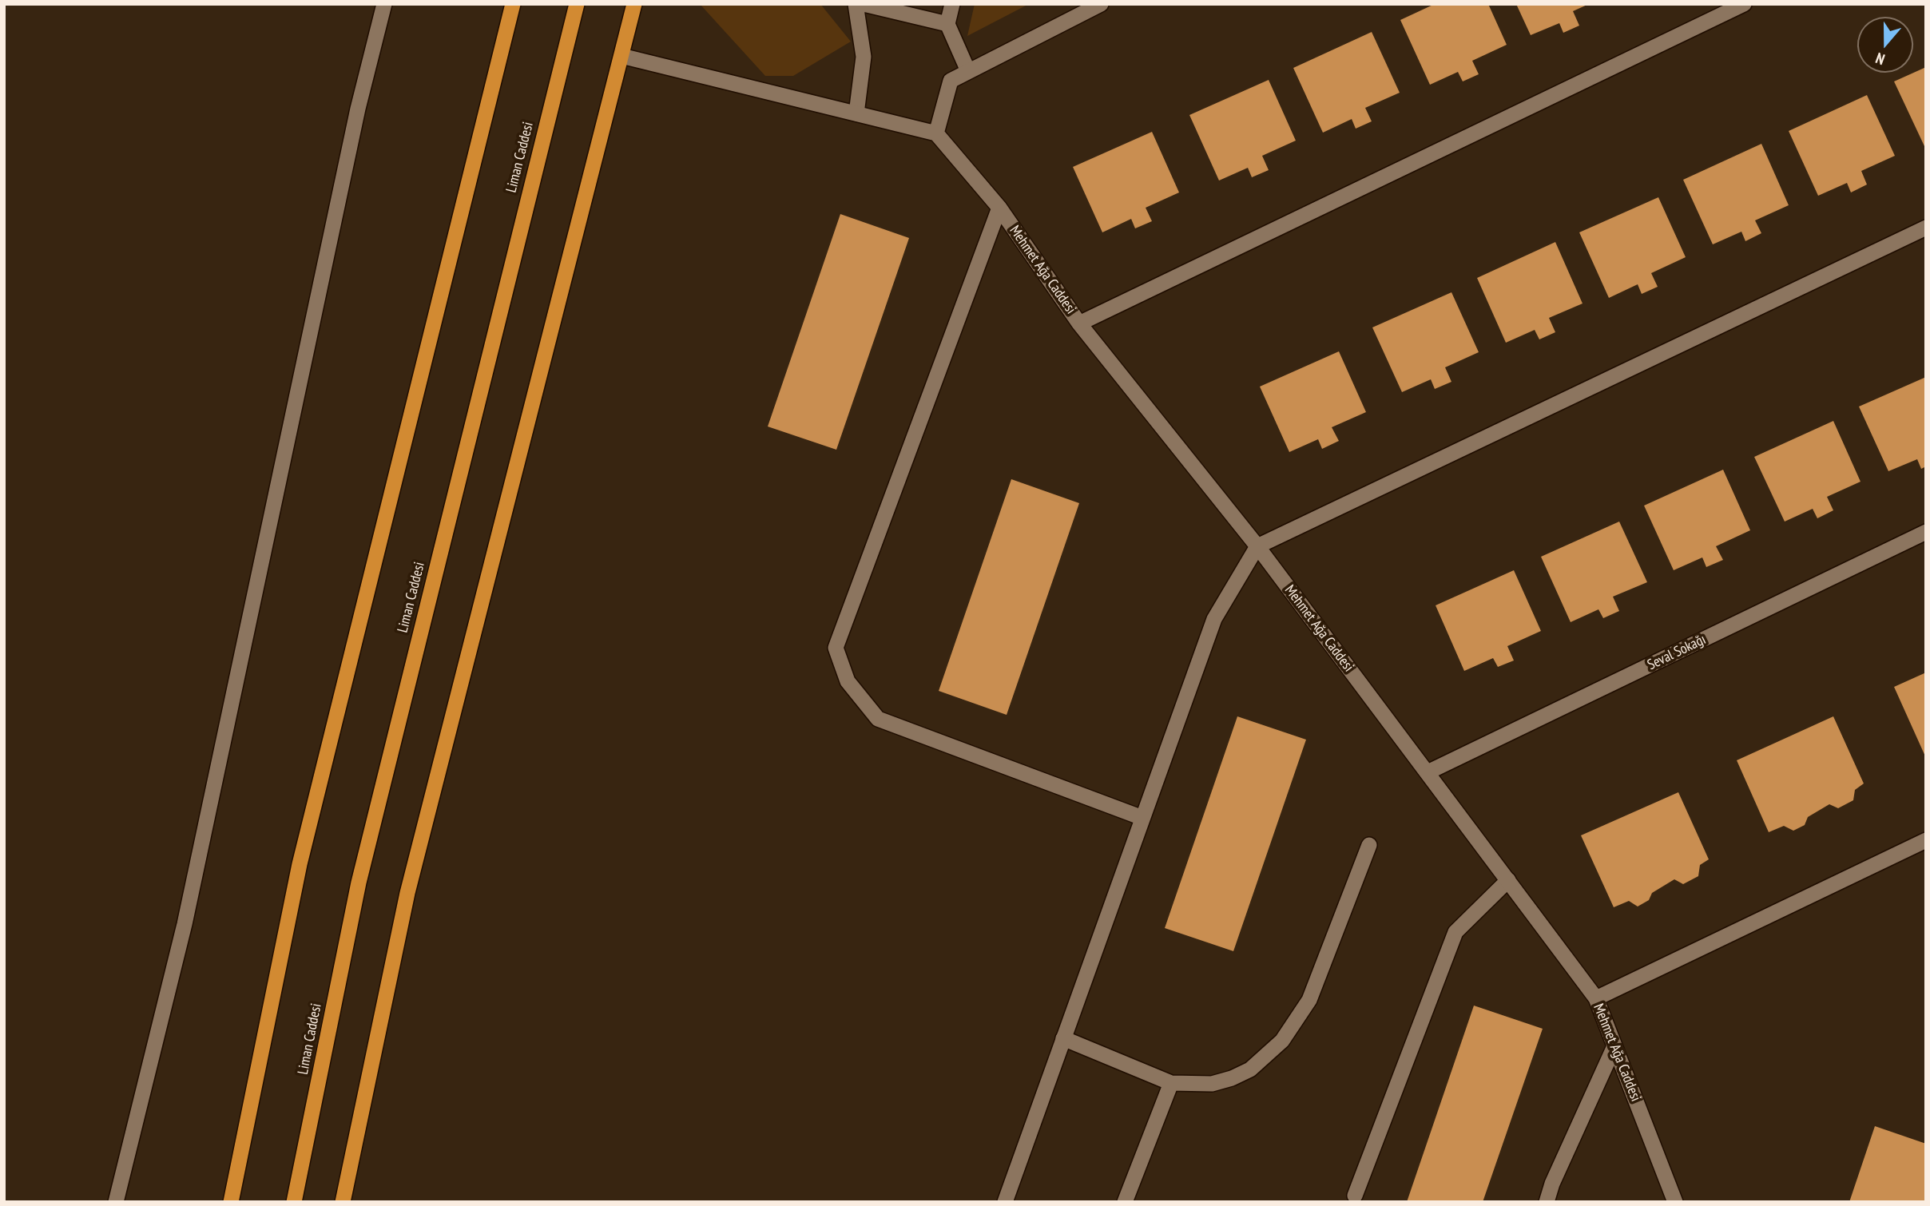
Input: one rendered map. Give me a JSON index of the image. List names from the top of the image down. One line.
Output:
{"streets":{"highway":["Liman Caddesi"],"street":["Mehmet Ağa Caddesi","Seval Sokağı"]},"crossings":[["Mehmet Ağa Caddesi","Seval Sokağı"]],"north":"bottom"}
